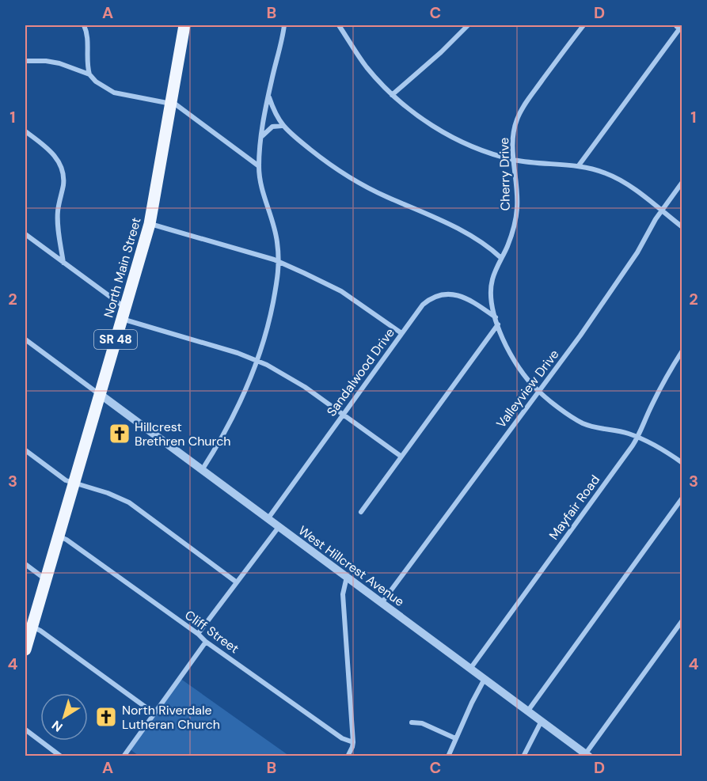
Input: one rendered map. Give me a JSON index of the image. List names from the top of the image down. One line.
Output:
{"streets":{"main road":["North Main Street","SR 48"],"street":["Cherry Drive","Sandalwood Drive","Valleyview Drive","Mayfair Road","West Hillcrest Avenue","Cliff Street"]},"crossings":[["Cherry Drive","Sandalwood Drive"],["Cherry Drive","Valleyview Drive"],["Cherry Drive","Mayfair Road"],["North Main Street","West Hillcrest Avenue"],["North Main Street","Cliff Street"],["Sandalwood Drive","West Hillcrest Avenue"],["Valleyview Drive","West Hillcrest Avenue"],["Mayfair Road","West Hillcrest Avenue"]],"places":{"church":["Hillcrest Brethren Church","North Riverdale Lutheran Church"]},"north":"bottom left","grid":{"columns":["A","B","C","D"],"rows":["1","2","3","4"]}}
